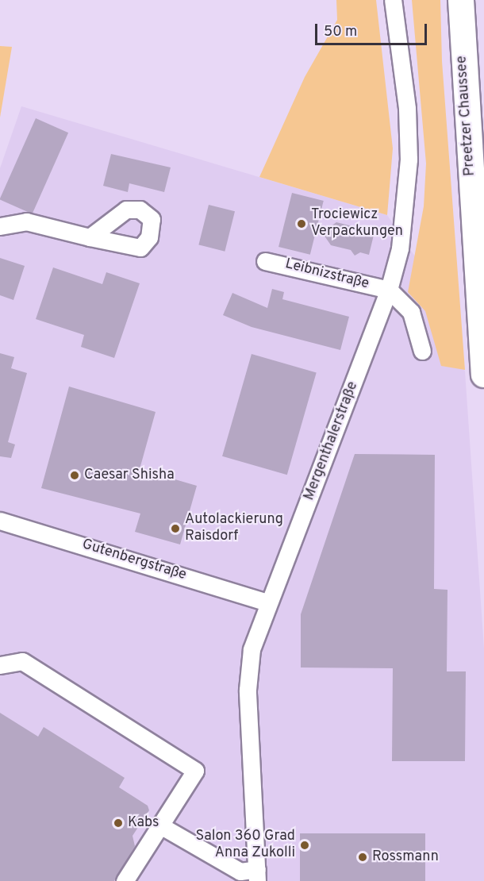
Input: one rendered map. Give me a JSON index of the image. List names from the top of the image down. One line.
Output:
{"streets":{"highway":["Preetzer Chaussee"],"street":["Leibnizstraße","Mergenthalerstraße","Gutenbergstraße"]},"crossings":[["Leibnizstraße","Mergenthalerstraße"],["Mergenthalerstraße","Gutenbergstraße"]],"places":["Trociewicz Verpackungen","Caesar Shisha","Autolackierung Raisdorf","Kabs","Salon 360 Grad Anna Zukolli","Rossmann"],"scale_bar":"50 m"}
